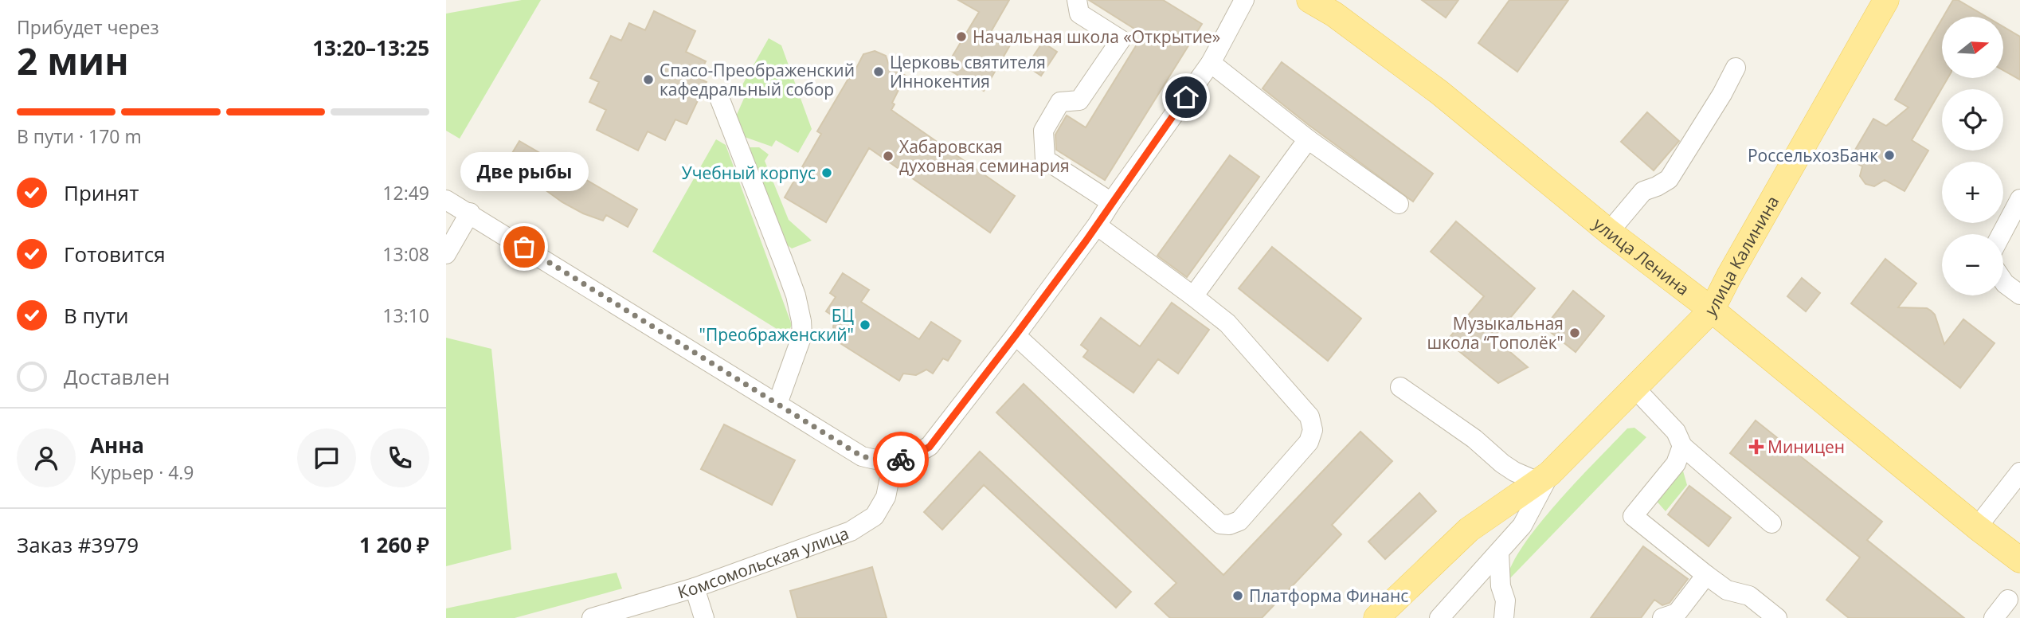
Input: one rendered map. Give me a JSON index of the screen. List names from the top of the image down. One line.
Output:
{"streets":{"main road":["улица Калинина","улица Ленина"],"street":["Комсомольская улица"]},"crossings":[["улица Калинина","улица Ленина"]],"places":{"other":["Начальная школа «Открытие»","Церковь святителя Иннокентия","Спасо-Преображенский кафедральный собор","РоссельхозБанк","Хабаровская духовная семинария","Учебный корпус","Две рыбы","БЦ \"Преображенский\"","Музыкальная школа “Тополёк\"","Платформа Финанс"],"health":["Миницен"]},"north":"right","page":{"heading":["2 мин","Прибудет через","13:20–13:25"],"panel":["Анна","Курьер · 4.9","Заказ #3979","1 260 ₽"],"map_buttons":["+","−"],"bar":"В пути · 170 m","bubble":"Две рыбы","list":[["Принят","12:49"],["Готовится","13:08"],["В пути","13:10"],"Доставлен"]}}
